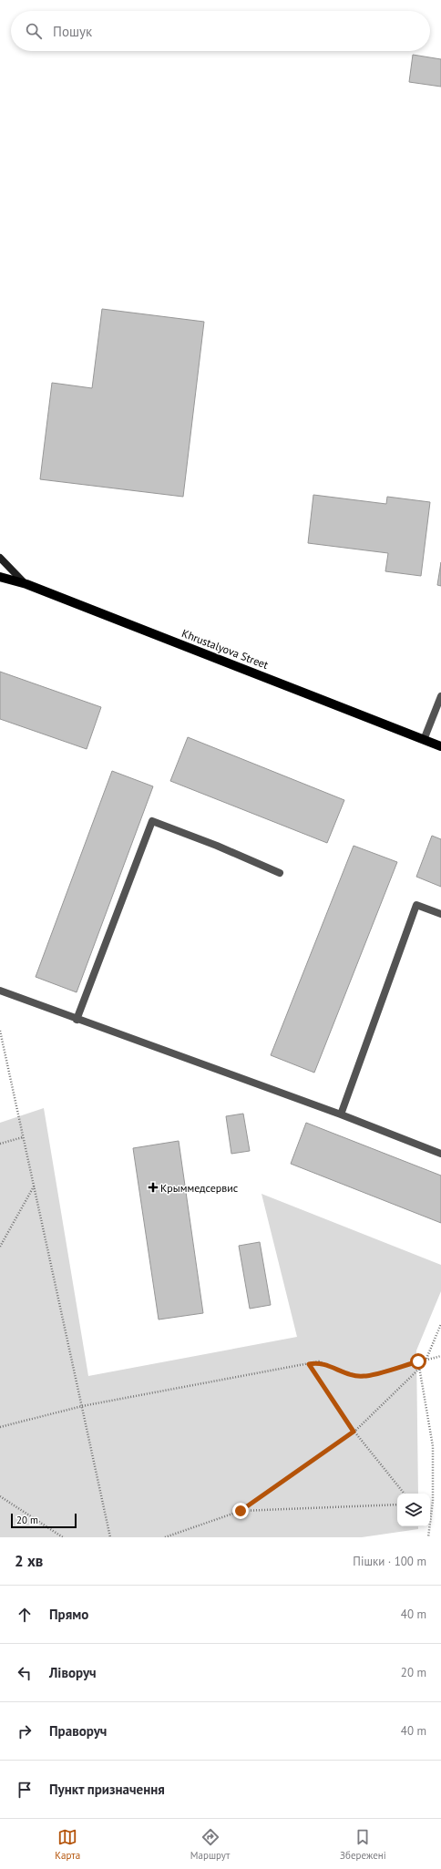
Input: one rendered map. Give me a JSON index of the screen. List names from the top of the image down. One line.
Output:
{"streets":{"main road":["Khrustalyova Street"]},"places":{"health":["Крыммедсервис"]},"scale_bar":"20 m","page":{"search":"Пошук","scale":"20 m","heading":["2 хв","Пішки · 100 m"],"list":[["Прямо","40 m"],["Ліворуч","20 m"],["Праворуч","40 m"],"Пункт призначення"],"nav":["Карта","Маршрут","Збережені"]}}
